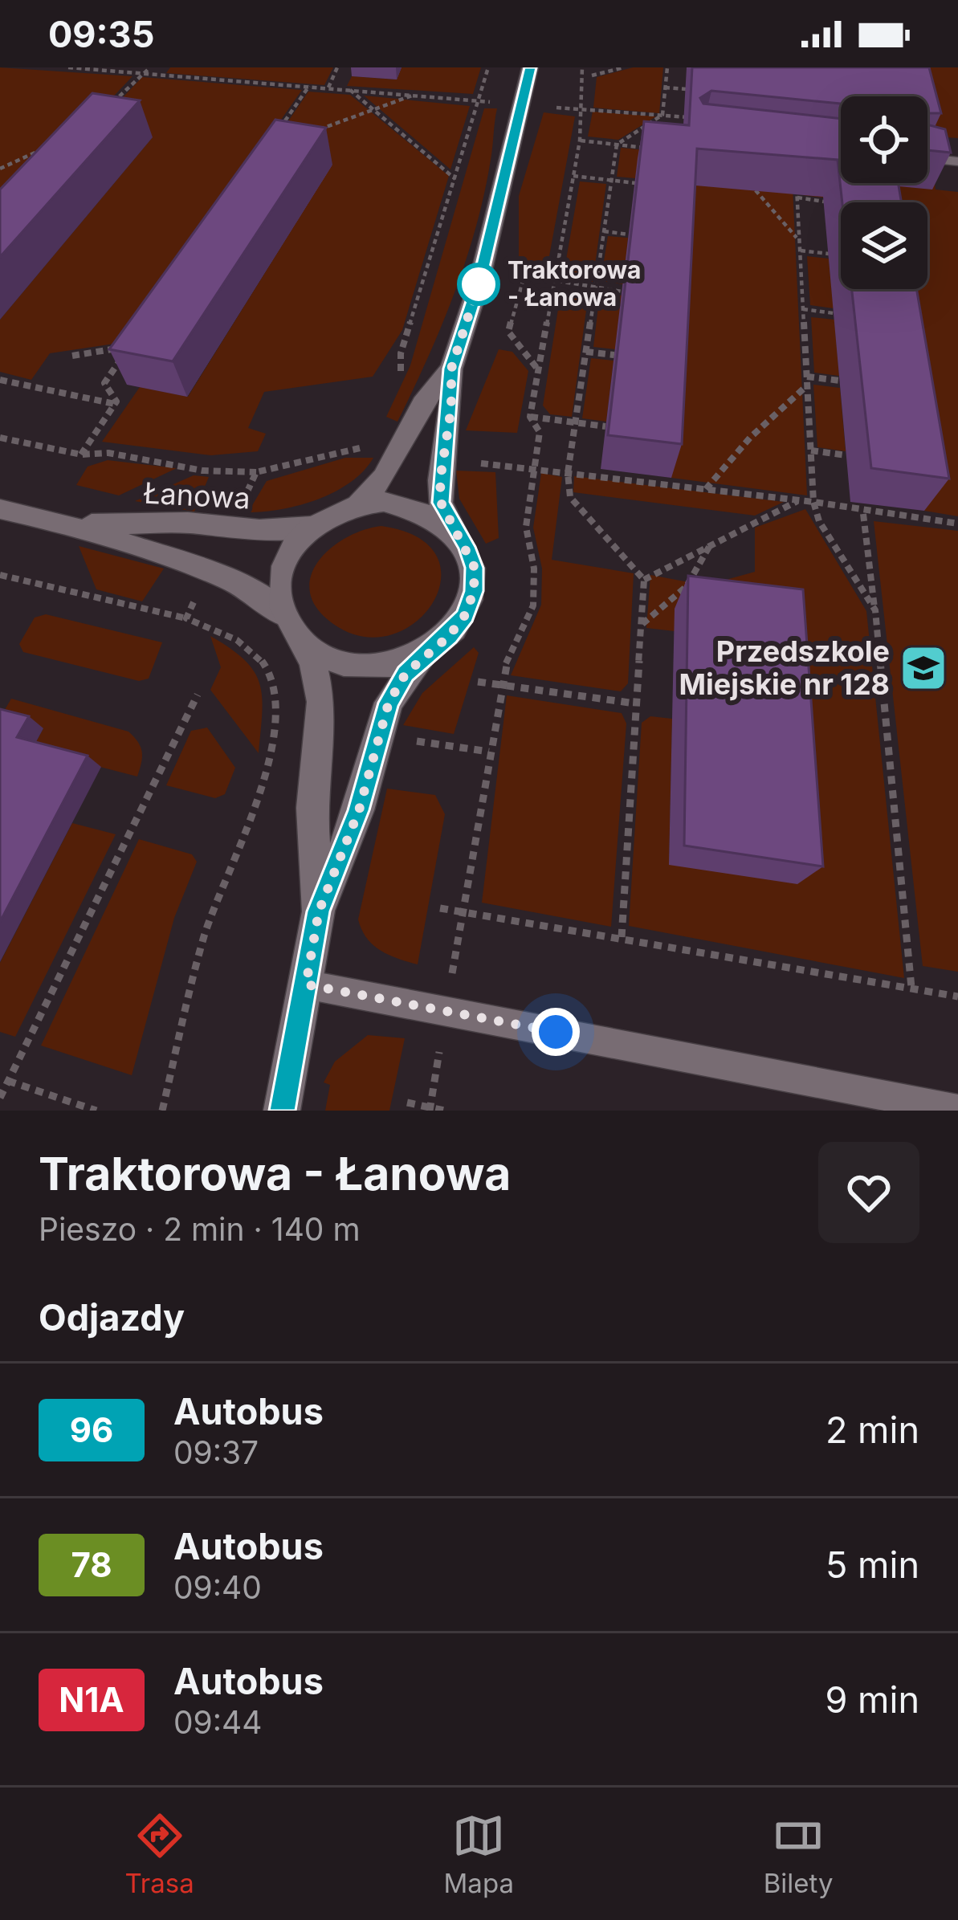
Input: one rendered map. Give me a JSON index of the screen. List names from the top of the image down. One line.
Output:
{"streets":{"main road":["Łanowa"]},"places":{"other":["Traktorowa - Łanowa"],"school or university":["Przedszkole Miejskie nr 128"]},"lines":["bus line 96"],"page":{"status":"09:35","heading":[["Traktorowa - Łanowa","Pieszo · 2 min · 140 m"],"Odjazdy"],"list":[{"mark":"96","name":"Autobus","note":"09:37","value":"2 min"},{"mark":"78","name":"Autobus","note":"09:40","value":"5 min"},{"mark":"N1A","name":"Autobus","note":"09:44","value":"9 min"}],"tabs":["Trasa","Mapa","Bilety"]}}
